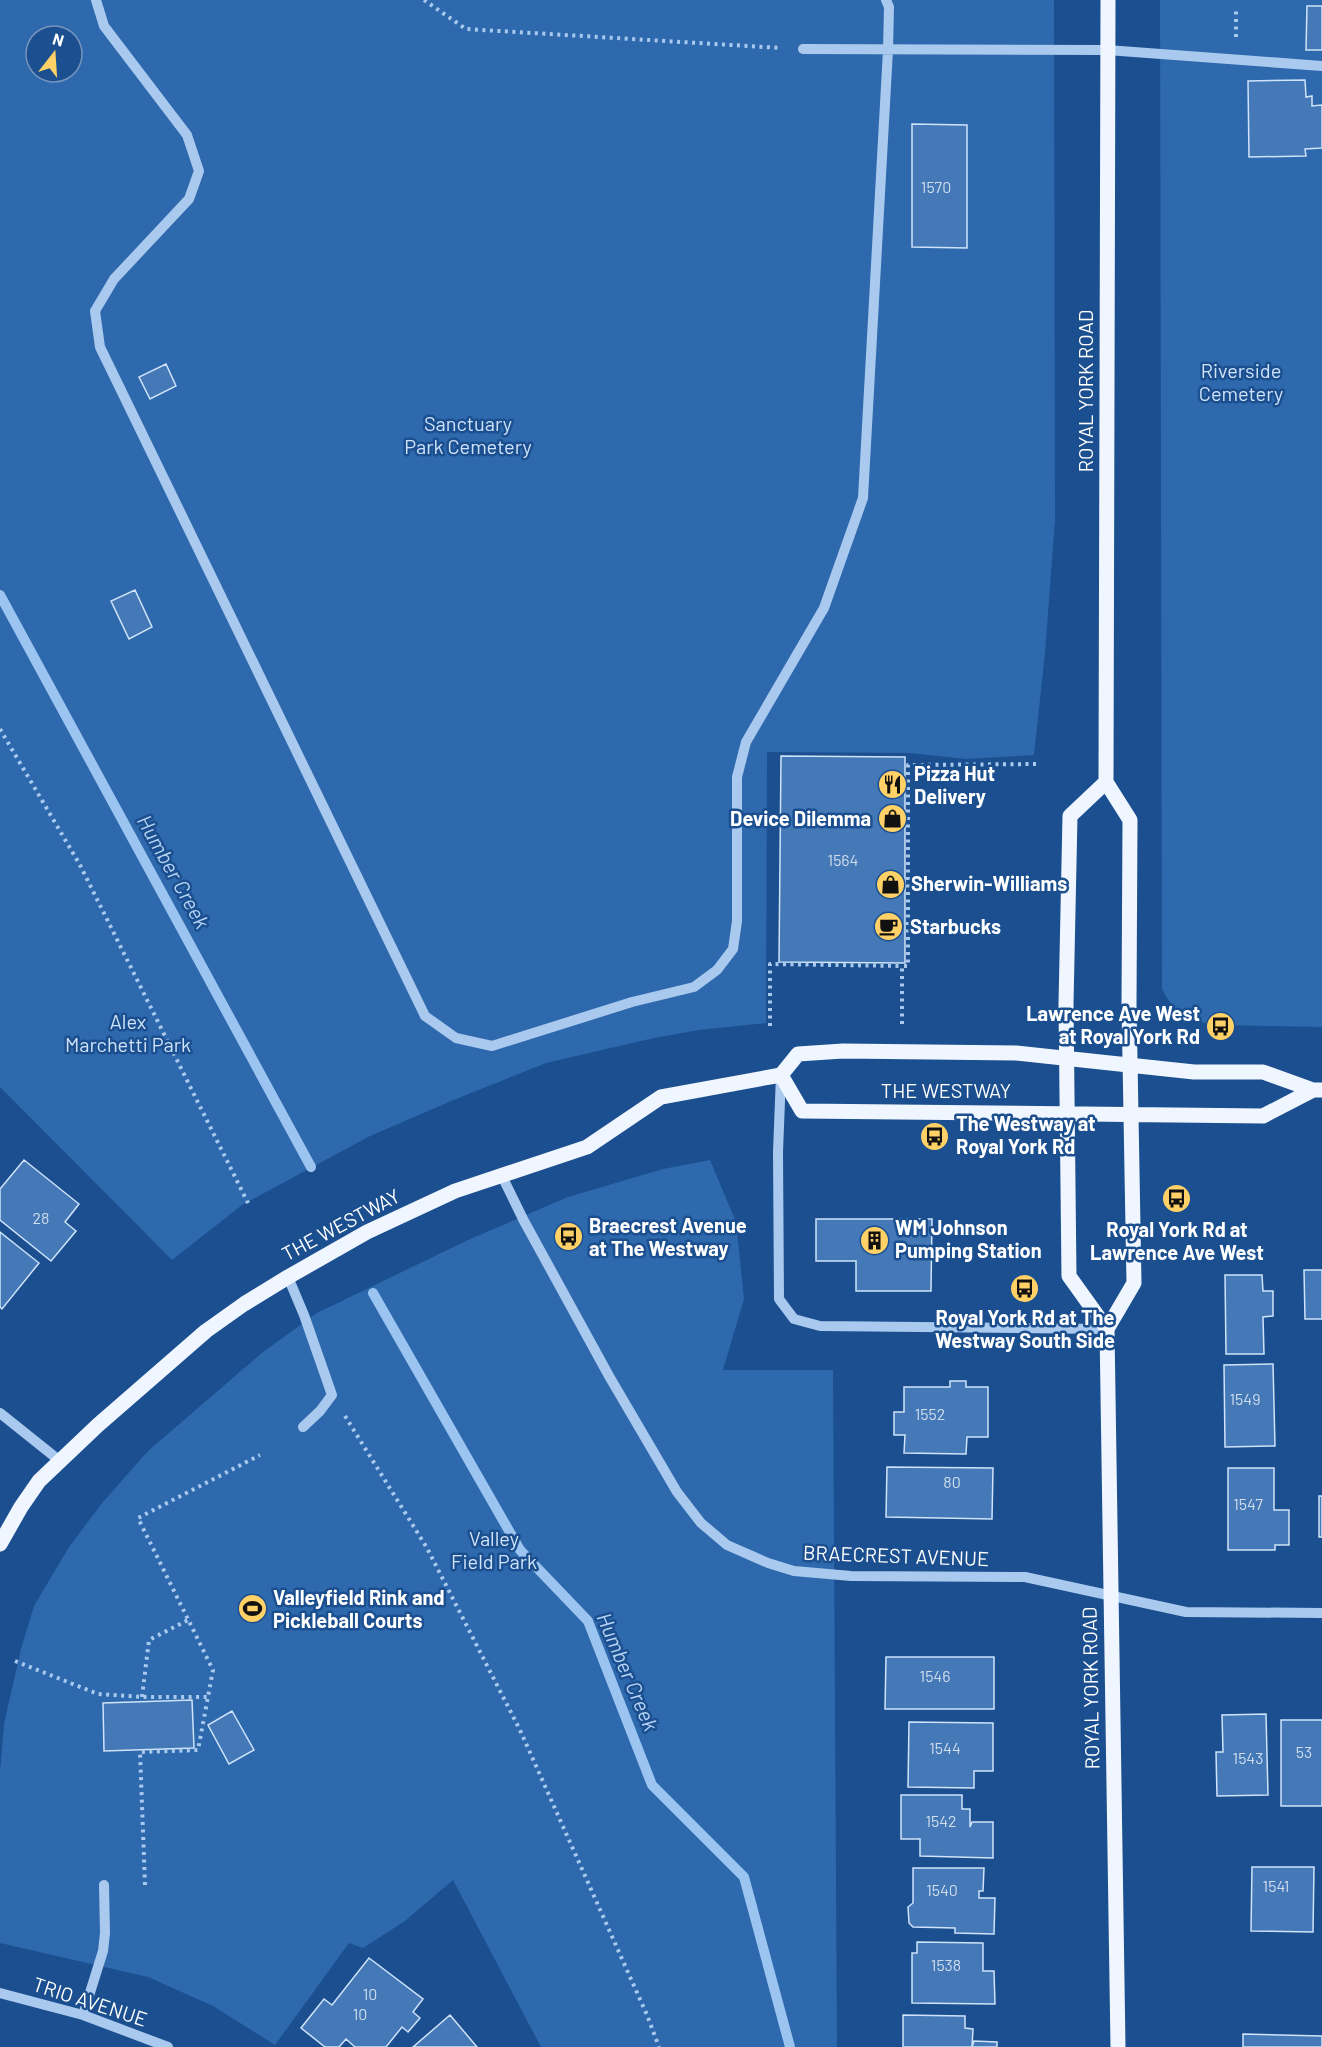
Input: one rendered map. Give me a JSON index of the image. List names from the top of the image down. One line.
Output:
{"streets":{"main road":["ROYAL YORK ROAD","THE WESTWAY"],"street":["BRAECREST AVENUE","TRIO AVENUE"]},"crossings":[["ROYAL YORK ROAD","BRAECREST AVENUE"],["THE WESTWAY","BRAECREST AVENUE"]],"water":["Humber Creek"],"parks":["Riverside Cemetery","Sanctuary Park Cemetery","Alex Marchetti Park","Valley Field Park"],"places":{"restaurant":["Pizza Hut Delivery"],"shop":["Device Dilemma","Sherwin-Williams"],"cafe":["Starbucks"],"bus stop":["Lawrence Ave West at Royal York Rd","The Westway at Royal York Rd","Royal York Rd at Lawrence Ave West","Braecrest Avenue at The Westway","Royal York Rd at The Westway South Side"],"building":["WM Johnson Pumping Station"],"sports":["Valleyfield Rink and Pickleball Courts"]},"house_numbers":["1570","1564","28","1549","1552","80","1547","1546","1544","53","1543","1542","1541","1540","1538","10","10"],"north":"top"}
